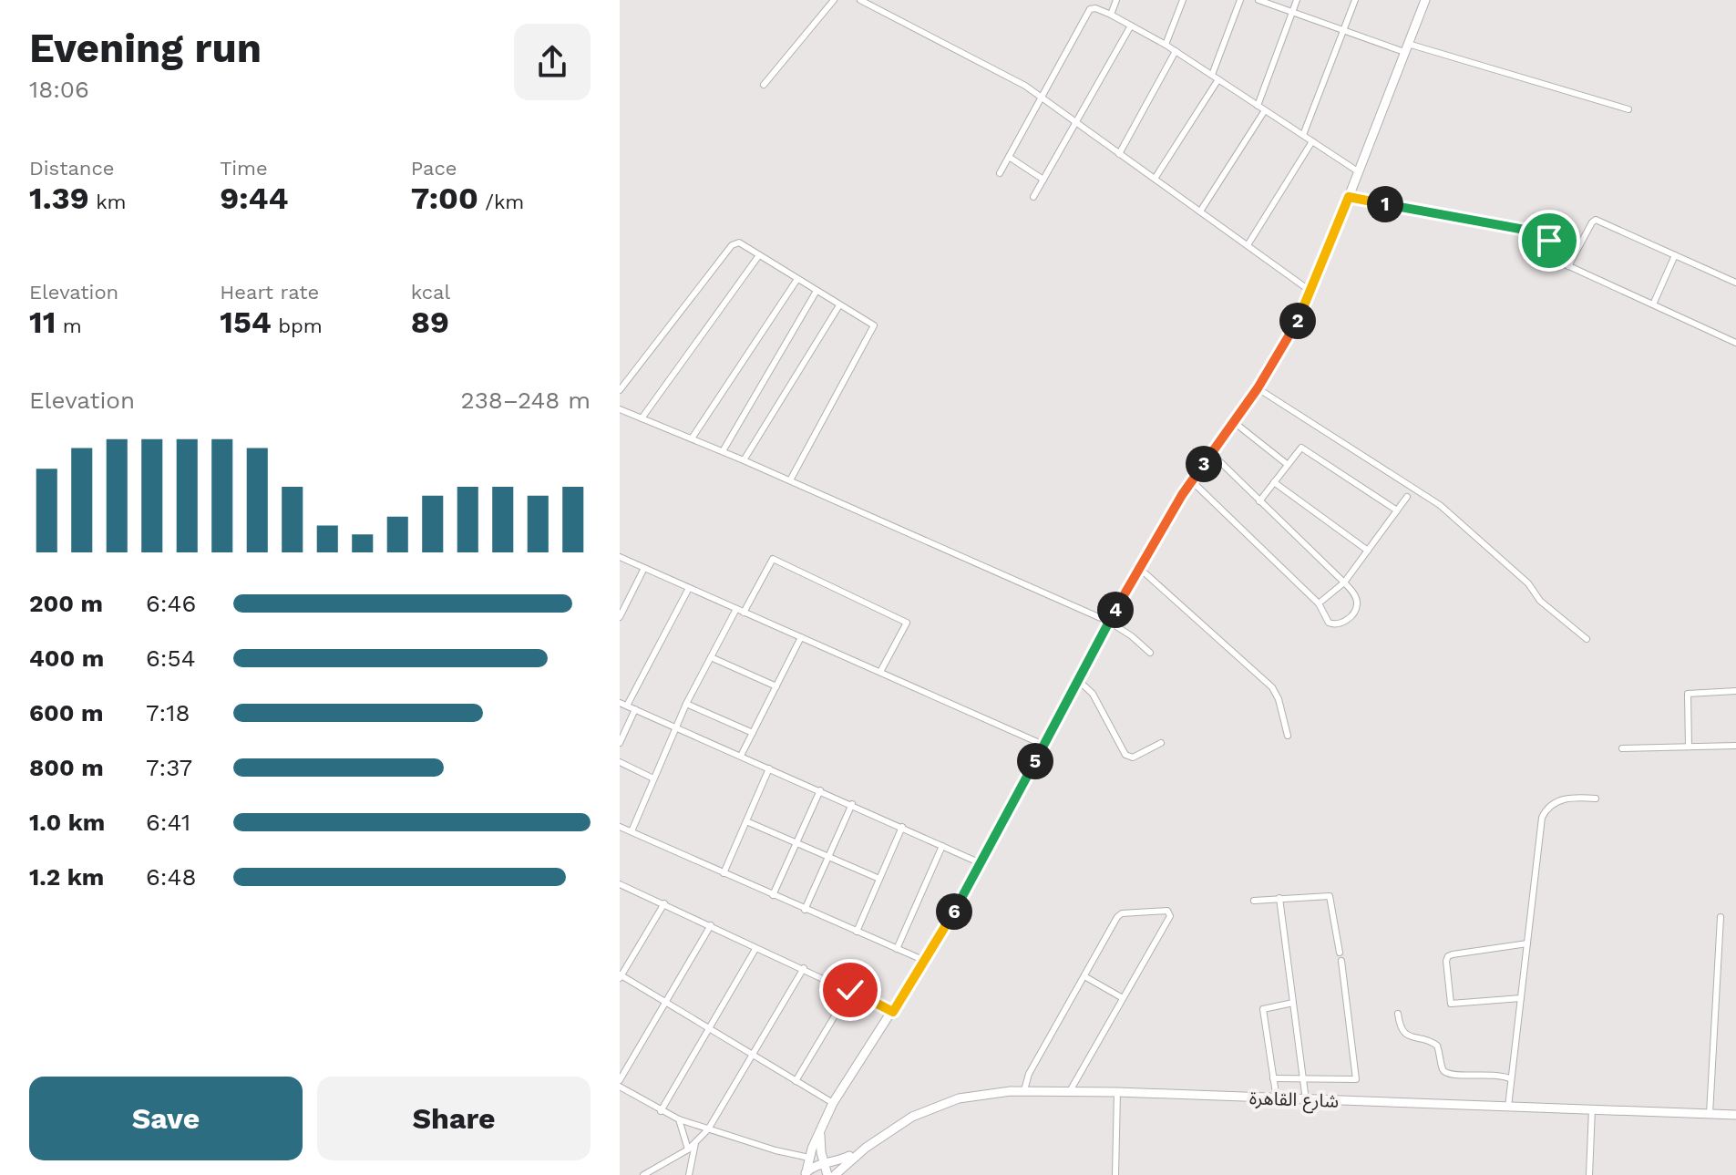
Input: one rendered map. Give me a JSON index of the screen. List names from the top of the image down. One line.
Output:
{"streets":{"main road":["شارع القاهرة"]},"page":{"heading":["Evening run","18:06"],"stats":[["Distance","1.39 km"],["Time","9:44"],["Pace","7:00 /km"],["Elevation","11 m"],["Heart rate","154 bpm"],["kcal","89"]],"pins":["1","2","3","4","5","6"],"chart":["Elevation","238–248 m"],"list":[{"name":"200 m","note":"6:46"},{"name":"400 m","note":"6:54"},{"name":"600 m","note":"7:18"},{"name":"800 m","note":"7:37"},{"name":"1.0 km","note":"6:41"},{"name":"1.2 km","note":"6:48"}],"buttons":["Save","Share"]}}
